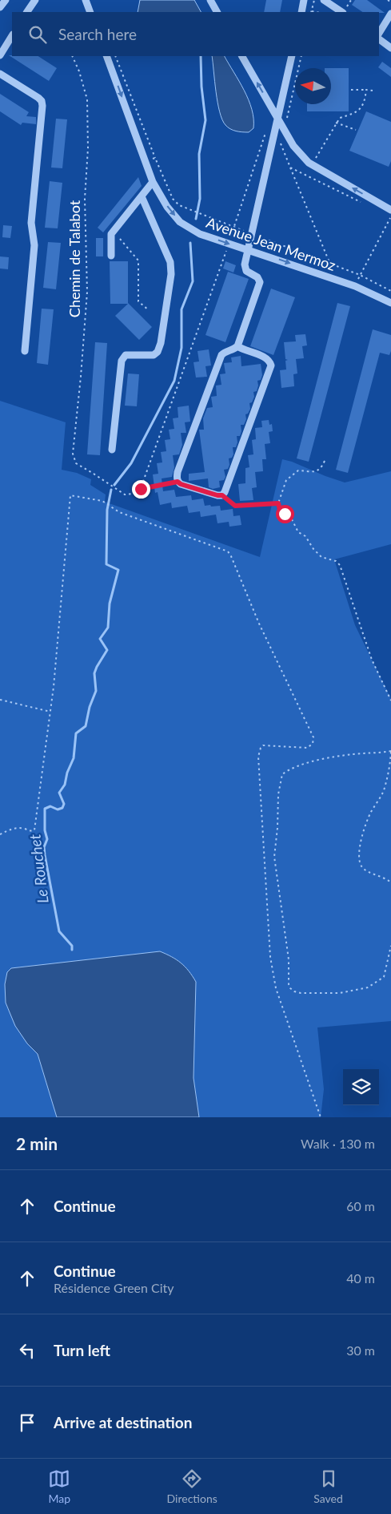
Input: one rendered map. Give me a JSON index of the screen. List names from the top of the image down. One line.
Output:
{"streets":{"street":["Avenue Jean Mermoz"],"path":["Chemin de Talabot"]},"one_way":["Avenue Jean Mermoz"],"water":["Le Rouchet"],"north":"left","page":{"search":"Search here","heading":["2 min","Walk · 130 m"],"list":[["Continue","60 m"],["Continue","Résidence Green City","40 m"],["Turn left","30 m"],"Arrive at destination"],"nav":["Map","Directions","Saved"]}}
